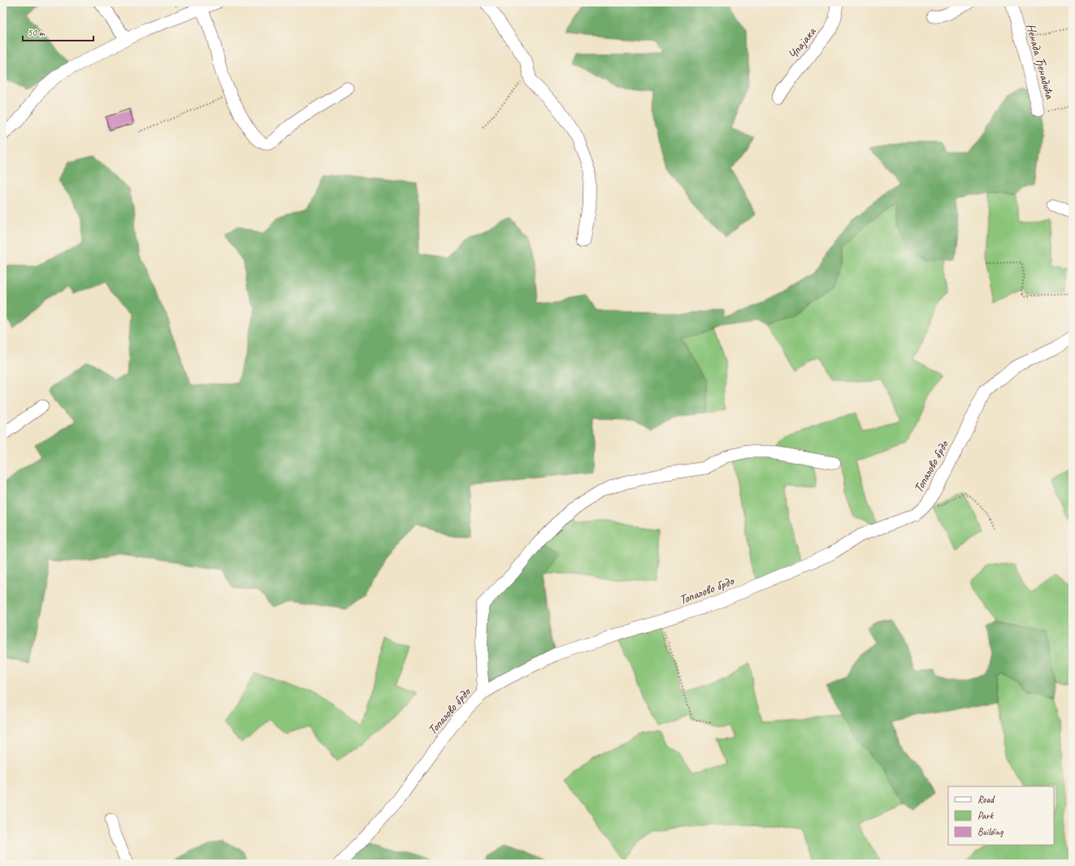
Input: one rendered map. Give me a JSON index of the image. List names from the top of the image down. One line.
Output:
{"streets":{"street":["Чпајака","Ненада Ђенадића","Топалово брдо"]},"legend":["Road","Park","Building"],"scale_bar":"50 m"}
